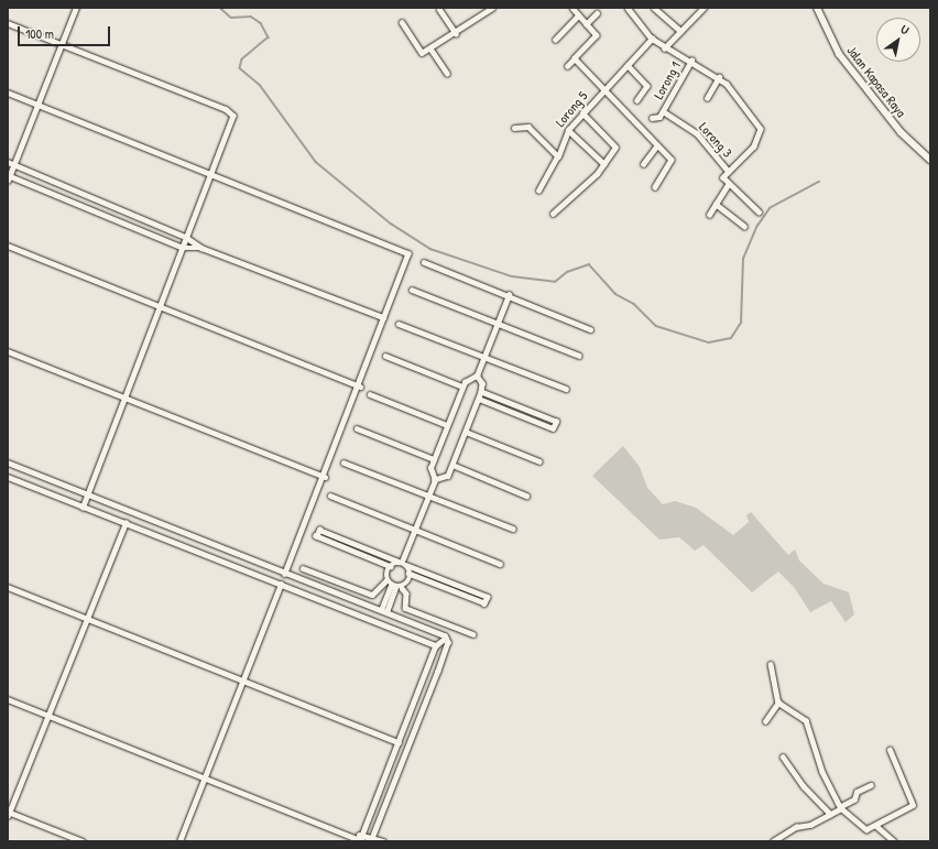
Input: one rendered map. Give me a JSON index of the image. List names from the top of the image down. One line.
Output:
{"streets":{"main road":["Jalan Kapasa Raya"],"street":["Lorong 1","Lorong 5","Lorong 3"]},"crossings":[["Lorong 1","Lorong 3"]],"scale_bar":"100 m","north":"top right"}
